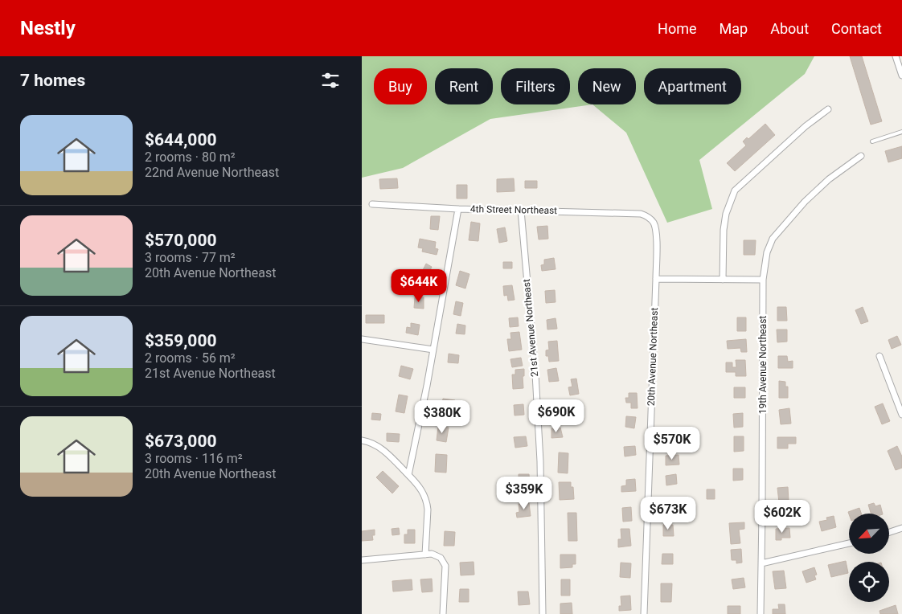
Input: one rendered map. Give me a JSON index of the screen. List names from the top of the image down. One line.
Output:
{"streets":{"street":["4th Street Northeast","21st Avenue Northeast","20th Avenue Northeast","19th Avenue Northeast"]},"crossings":[["4th Street Northeast","21st Avenue Northeast"],["4th Street Northeast","20th Avenue Northeast"]],"north":"bottom left","page":{"header":"Nestly","nav":["Home","Map","About","Contact"],"heading":"7 homes","chip":["Buy","Rent","Filters","New","Apartment"],"list":[{"name":"$644,000","note":"2 rooms · 80 m² · 22nd Avenue Northeast"},{"name":"$570,000","note":"3 rooms · 77 m² · 20th Avenue Northeast"},{"name":"$359,000","note":"2 rooms · 56 m² · 21st Avenue Northeast"},{"name":"$673,000","note":"3 rooms · 116 m² · 20th Avenue Northeast"}],"price":["$644K","$690K","$380K","$570K","$359K","$673K","$602K"]}}
